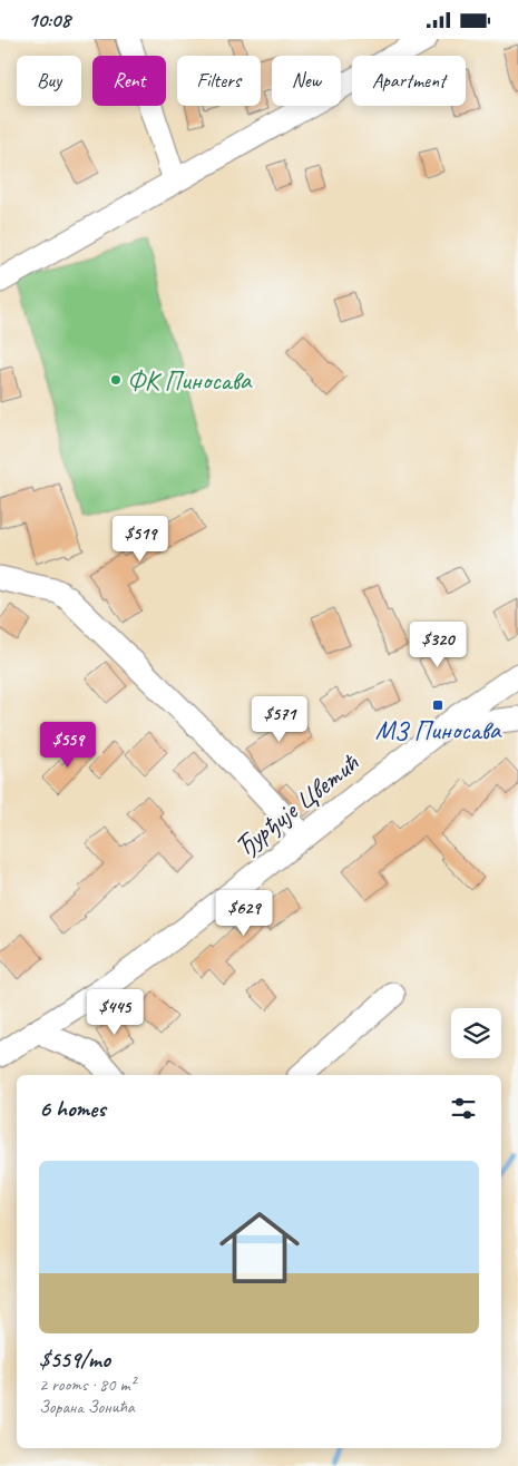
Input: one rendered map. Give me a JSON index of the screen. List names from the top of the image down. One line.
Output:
{"streets":{"street":["Ђурђије Цветић"]},"places":{"other":["ФК Пиносава"],"transit":["МЗ Пиносава"]},"page":{"status":"10:08","chip":["Buy","Rent","Filters","New","Apartment"],"price":["$519","$320","$571","$559","$629","$445"],"heading":"6 homes","list":[{"name":"$559/mo","note":"2 rooms · 80 m² · Зорана Зонића"}]}}
